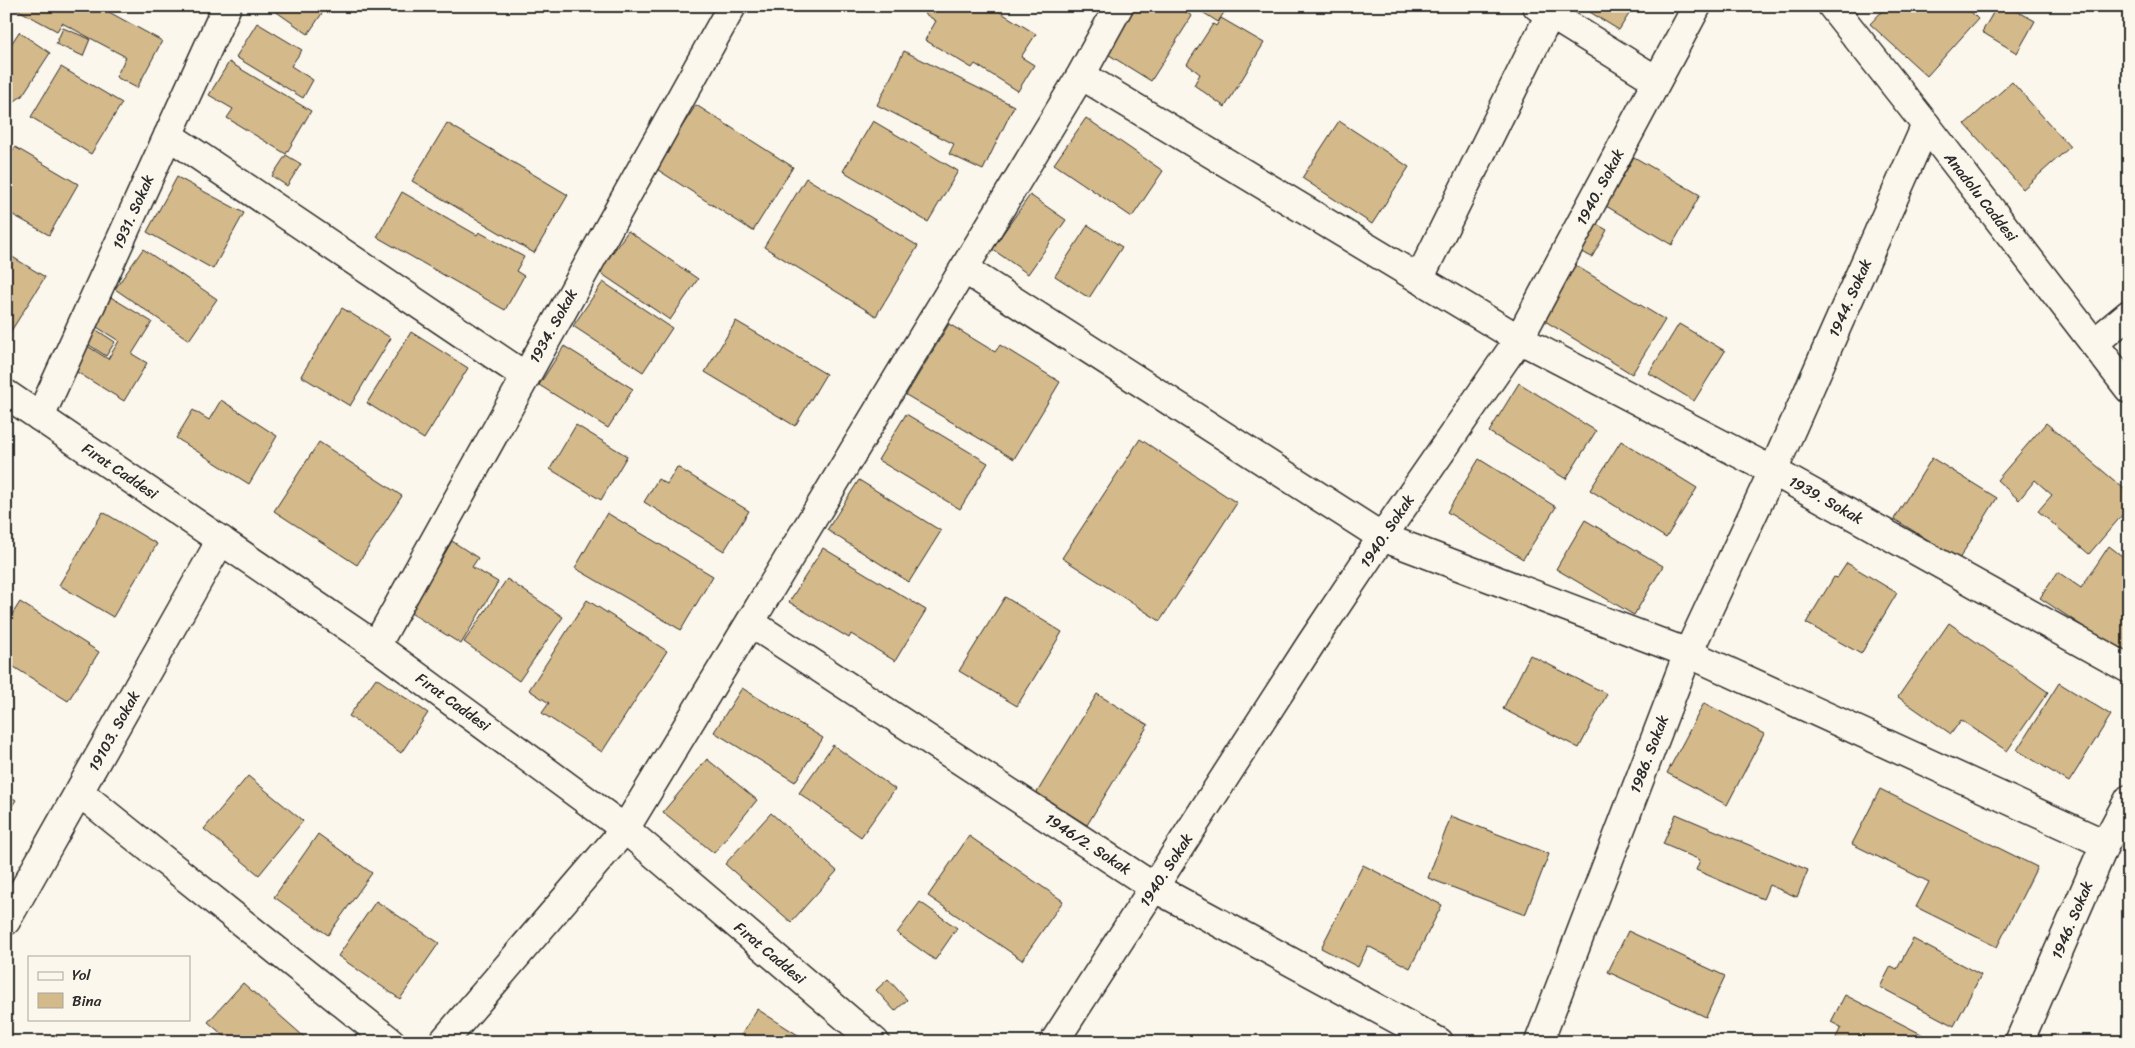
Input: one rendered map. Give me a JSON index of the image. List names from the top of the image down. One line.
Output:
{"streets":{"street":["1940. Sokak","Anadolu Caddesi","1931. Sokak","1944. Sokak","1934. Sokak","Fırat Caddesi","1939. Sokak","19103. Sokak","1986. Sokak","1946/2. Sokak","1946. Sokak"]},"crossings":[["1940. Sokak","1939. Sokak"],["1940. Sokak","1946/2. Sokak"],["Anadolu Caddesi","1944. Sokak"],["1931. Sokak","Fırat Caddesi"],["1944. Sokak","1939. Sokak"],["1944. Sokak","1986. Sokak"],["1934. Sokak","Fırat Caddesi"],["Fırat Caddesi","19103. Sokak"],["1939. Sokak","1986. Sokak"]],"legend":["Yol","Bina"]}
